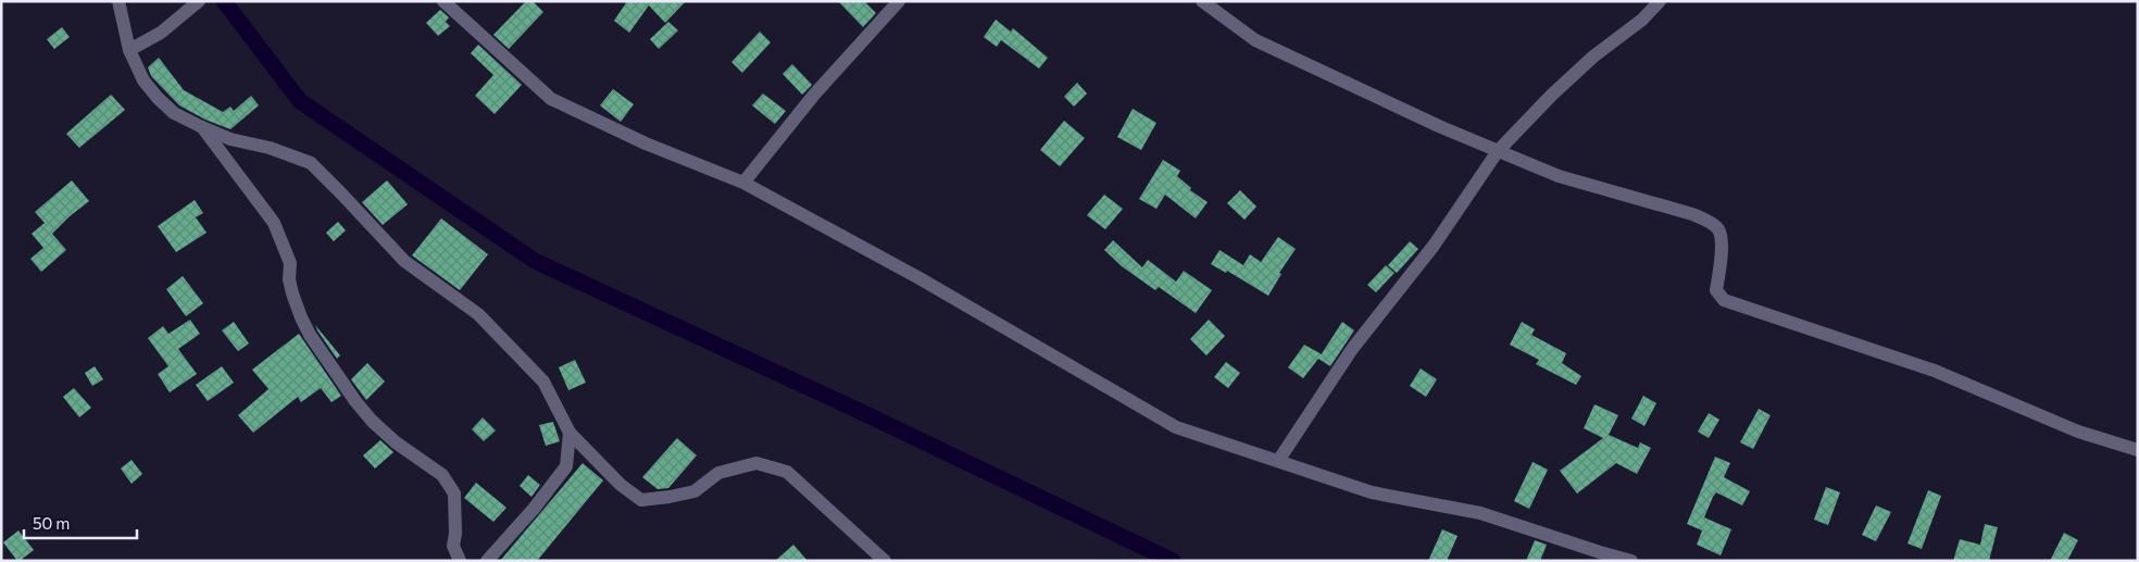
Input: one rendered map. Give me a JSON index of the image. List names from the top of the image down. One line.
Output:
{"scale_bar":"50 m"}
